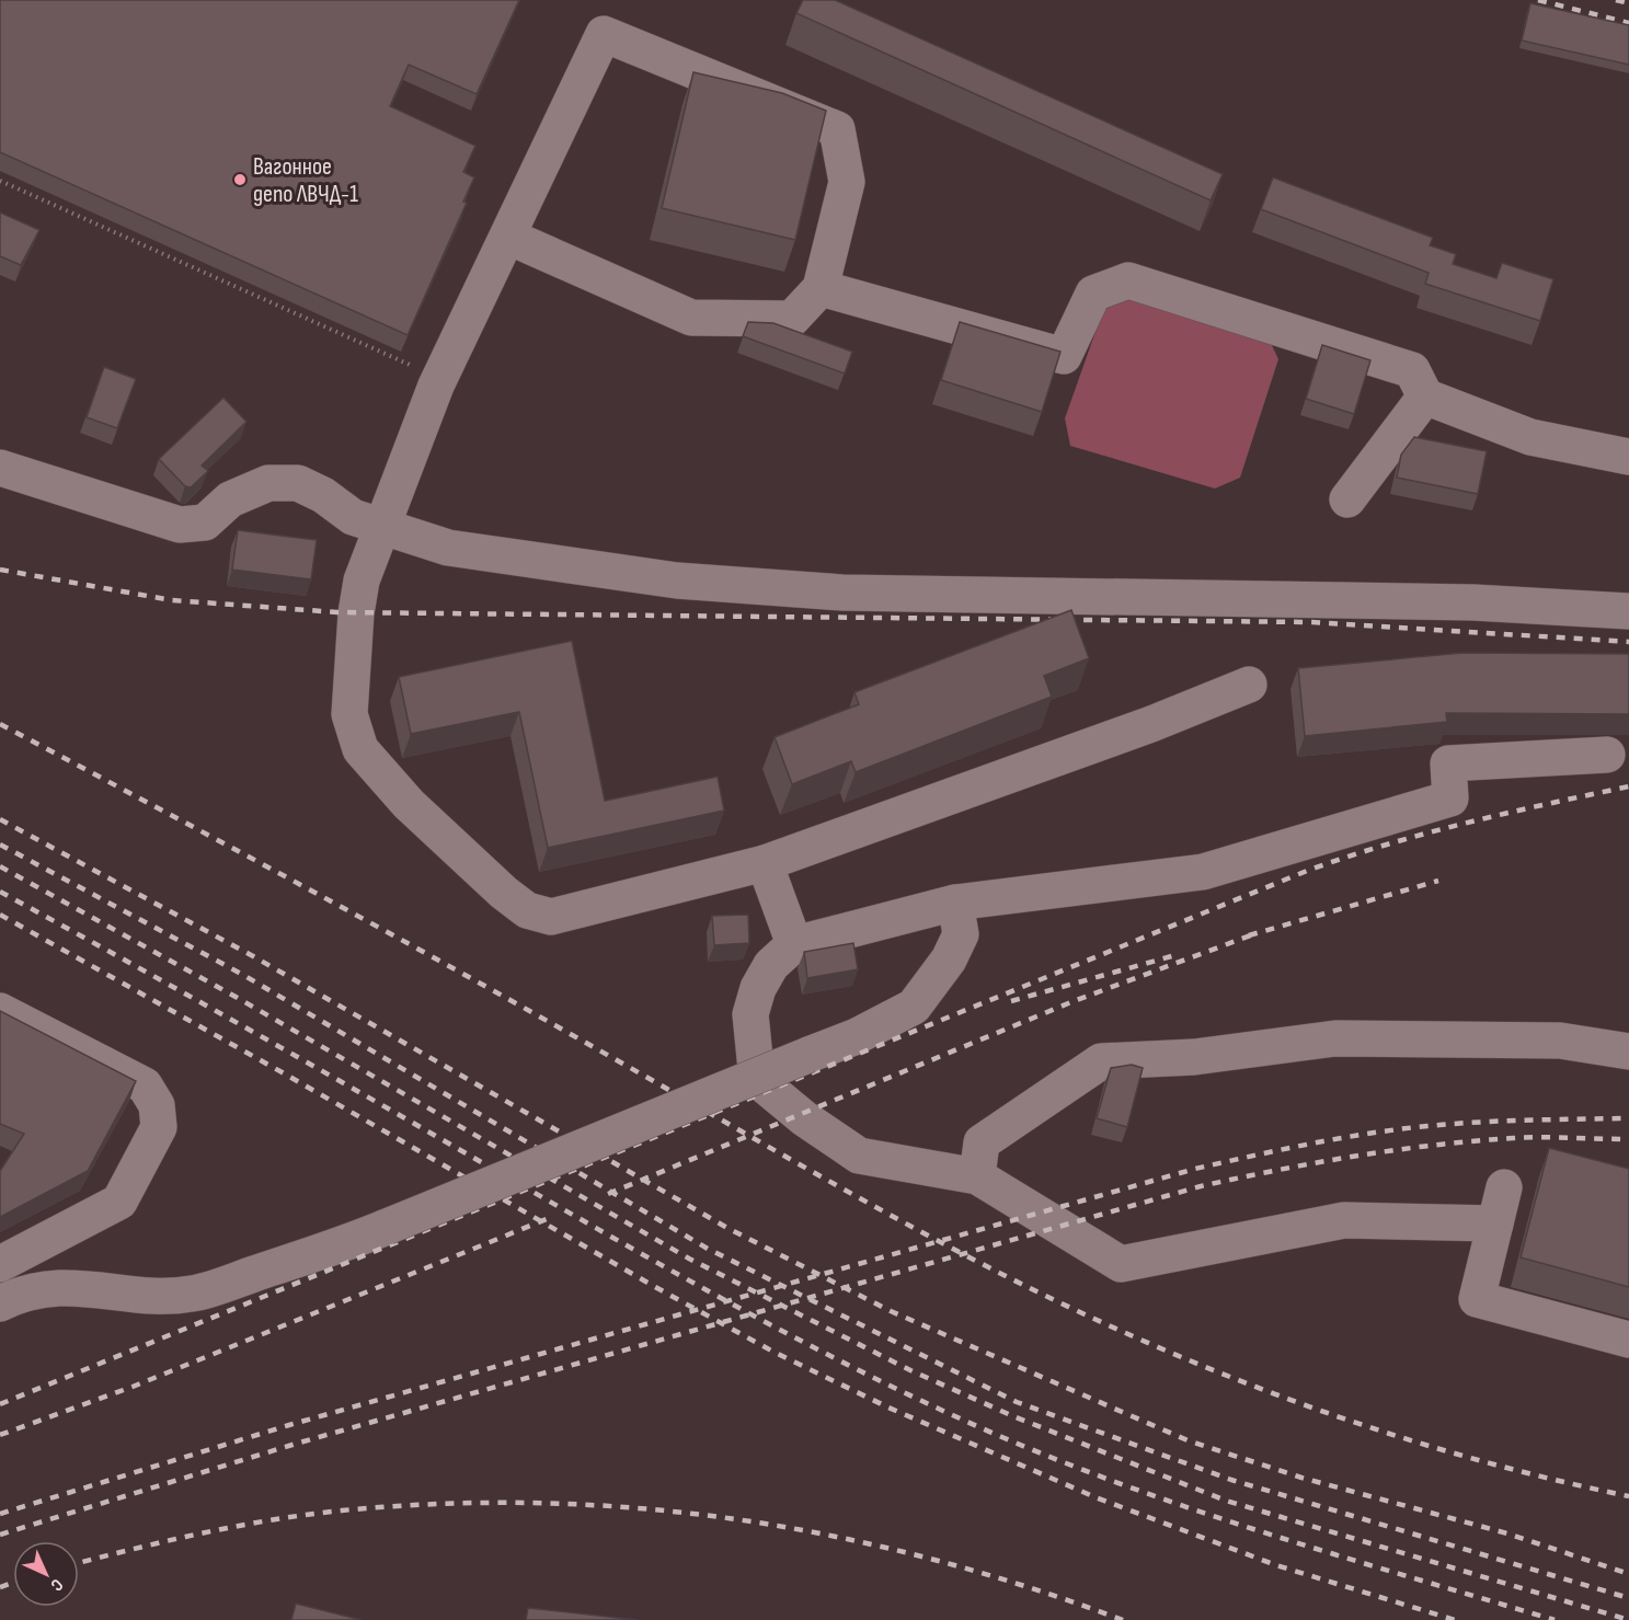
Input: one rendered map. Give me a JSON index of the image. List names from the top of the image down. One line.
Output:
{"places":["Вагонное депо ЛВЧД-1"],"north":"bottom right"}
